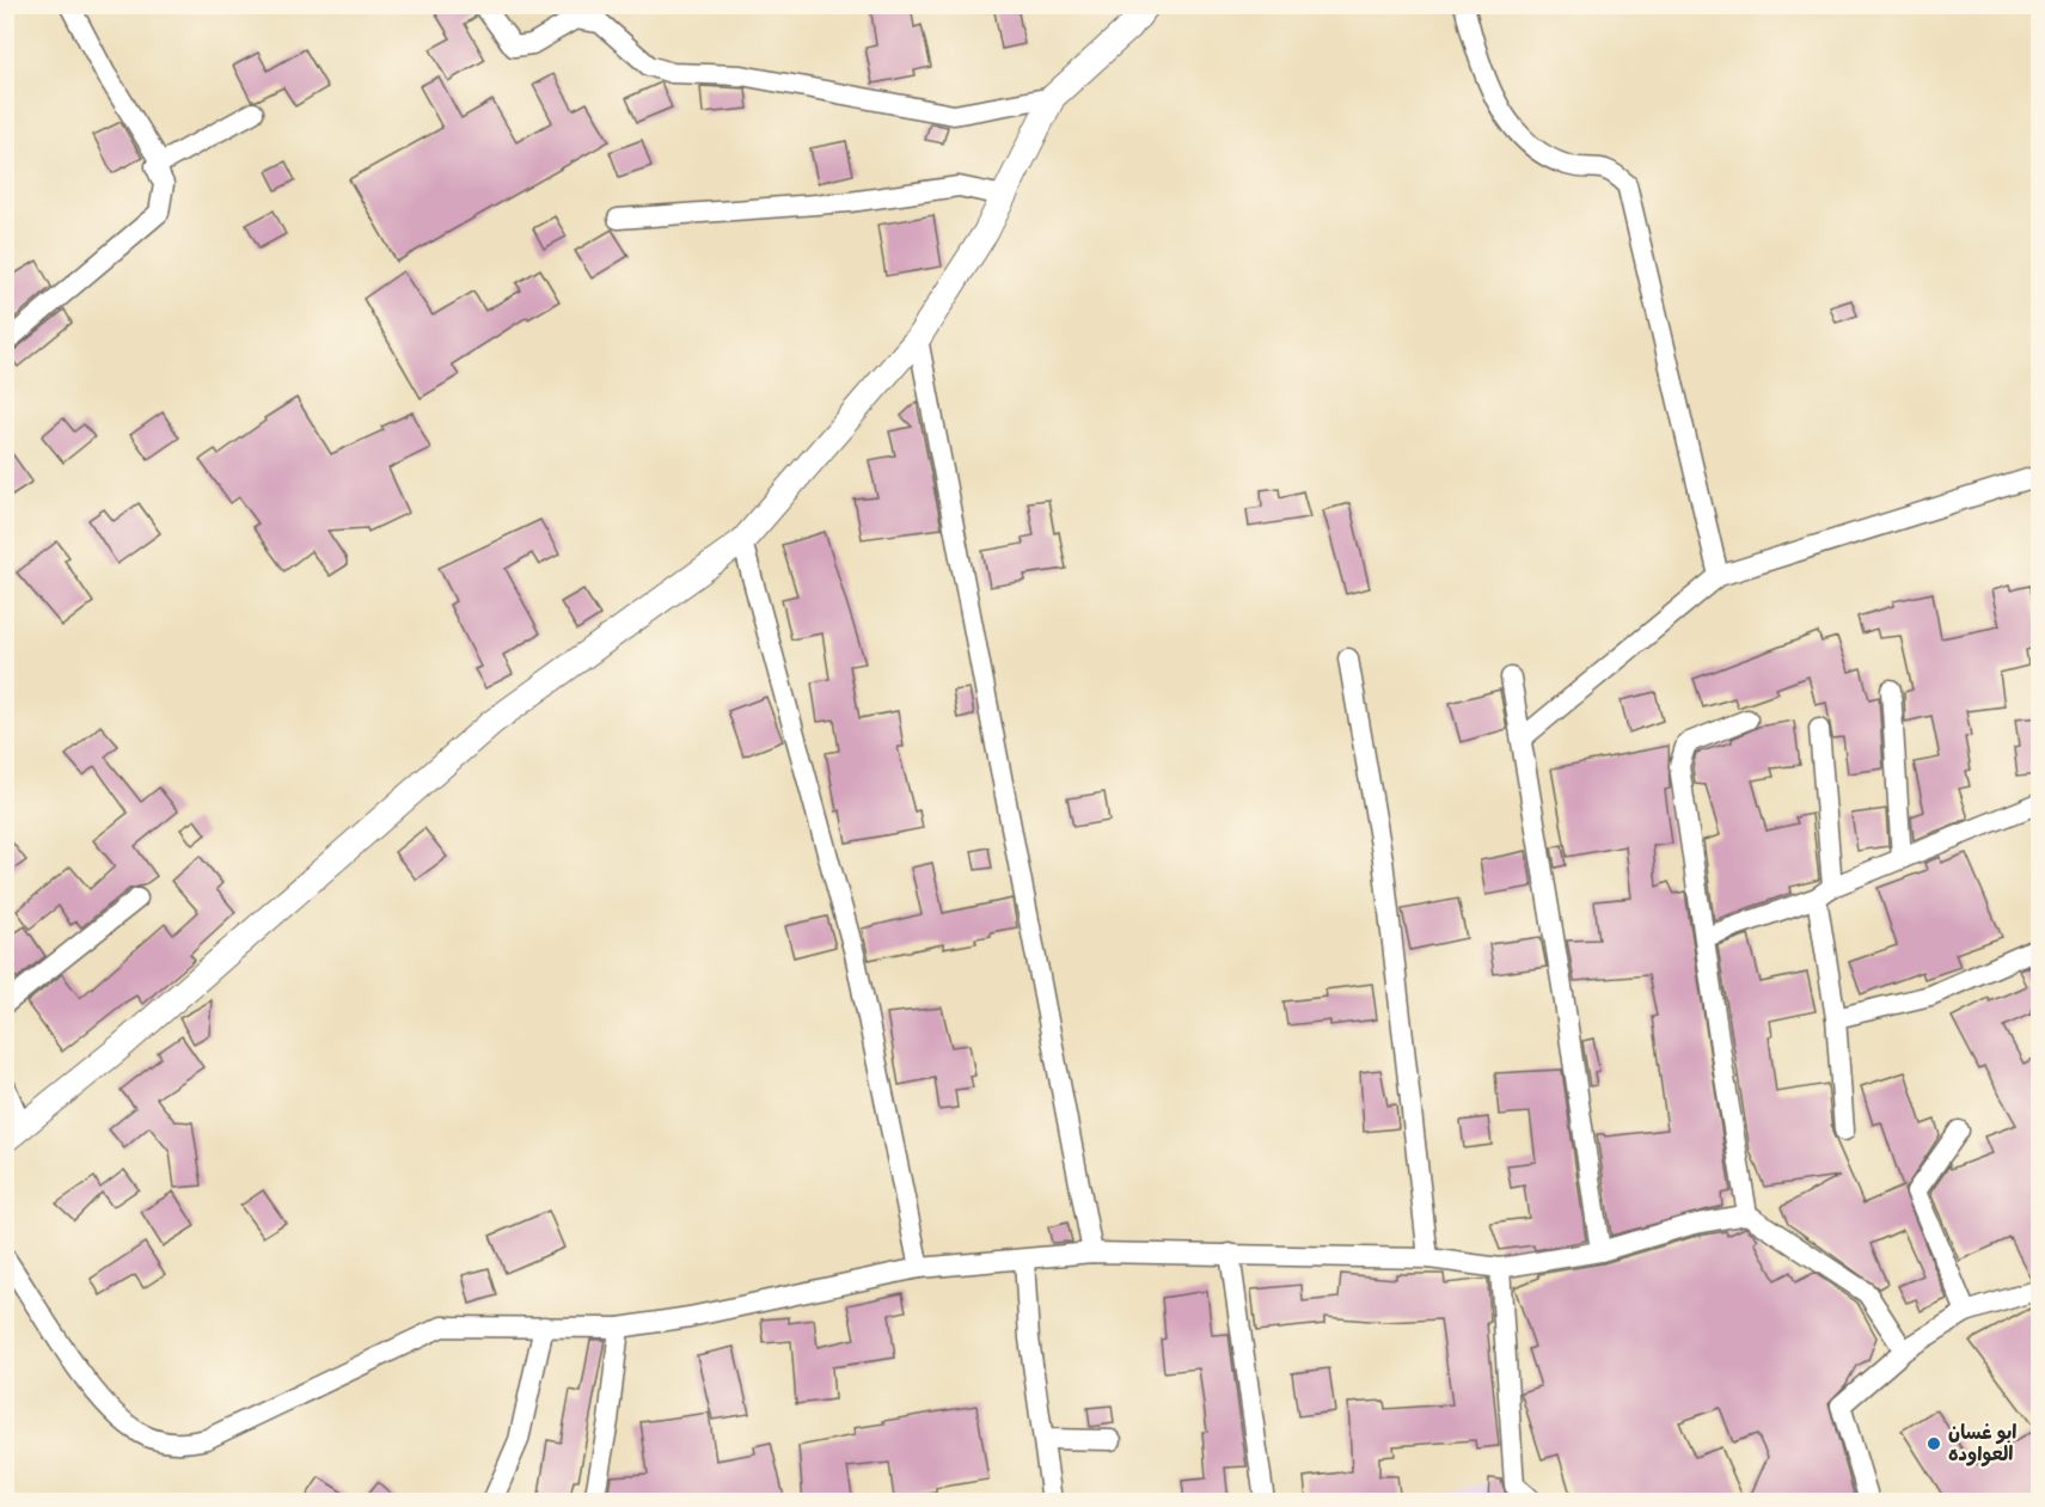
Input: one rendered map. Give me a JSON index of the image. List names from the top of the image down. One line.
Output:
{"places":["ابو غسان العواوده"]}
